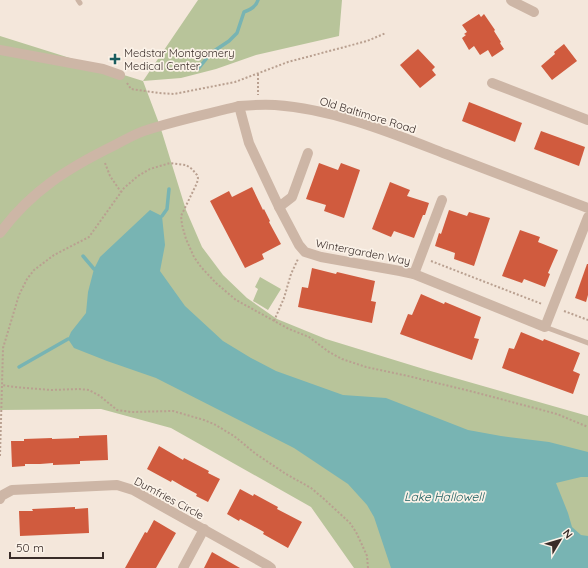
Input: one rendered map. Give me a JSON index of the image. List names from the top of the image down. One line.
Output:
{"streets":{"street":["Old Baltimore Road","Wintergarden Way","Dumfries Circle"]},"crossings":[["Old Baltimore Road","Wintergarden Way"]],"water":["Lake Hallowell"],"places":{"health":["Medstar Montgomery Medical Center"]},"scale_bar":"50 m","north":"top right"}
